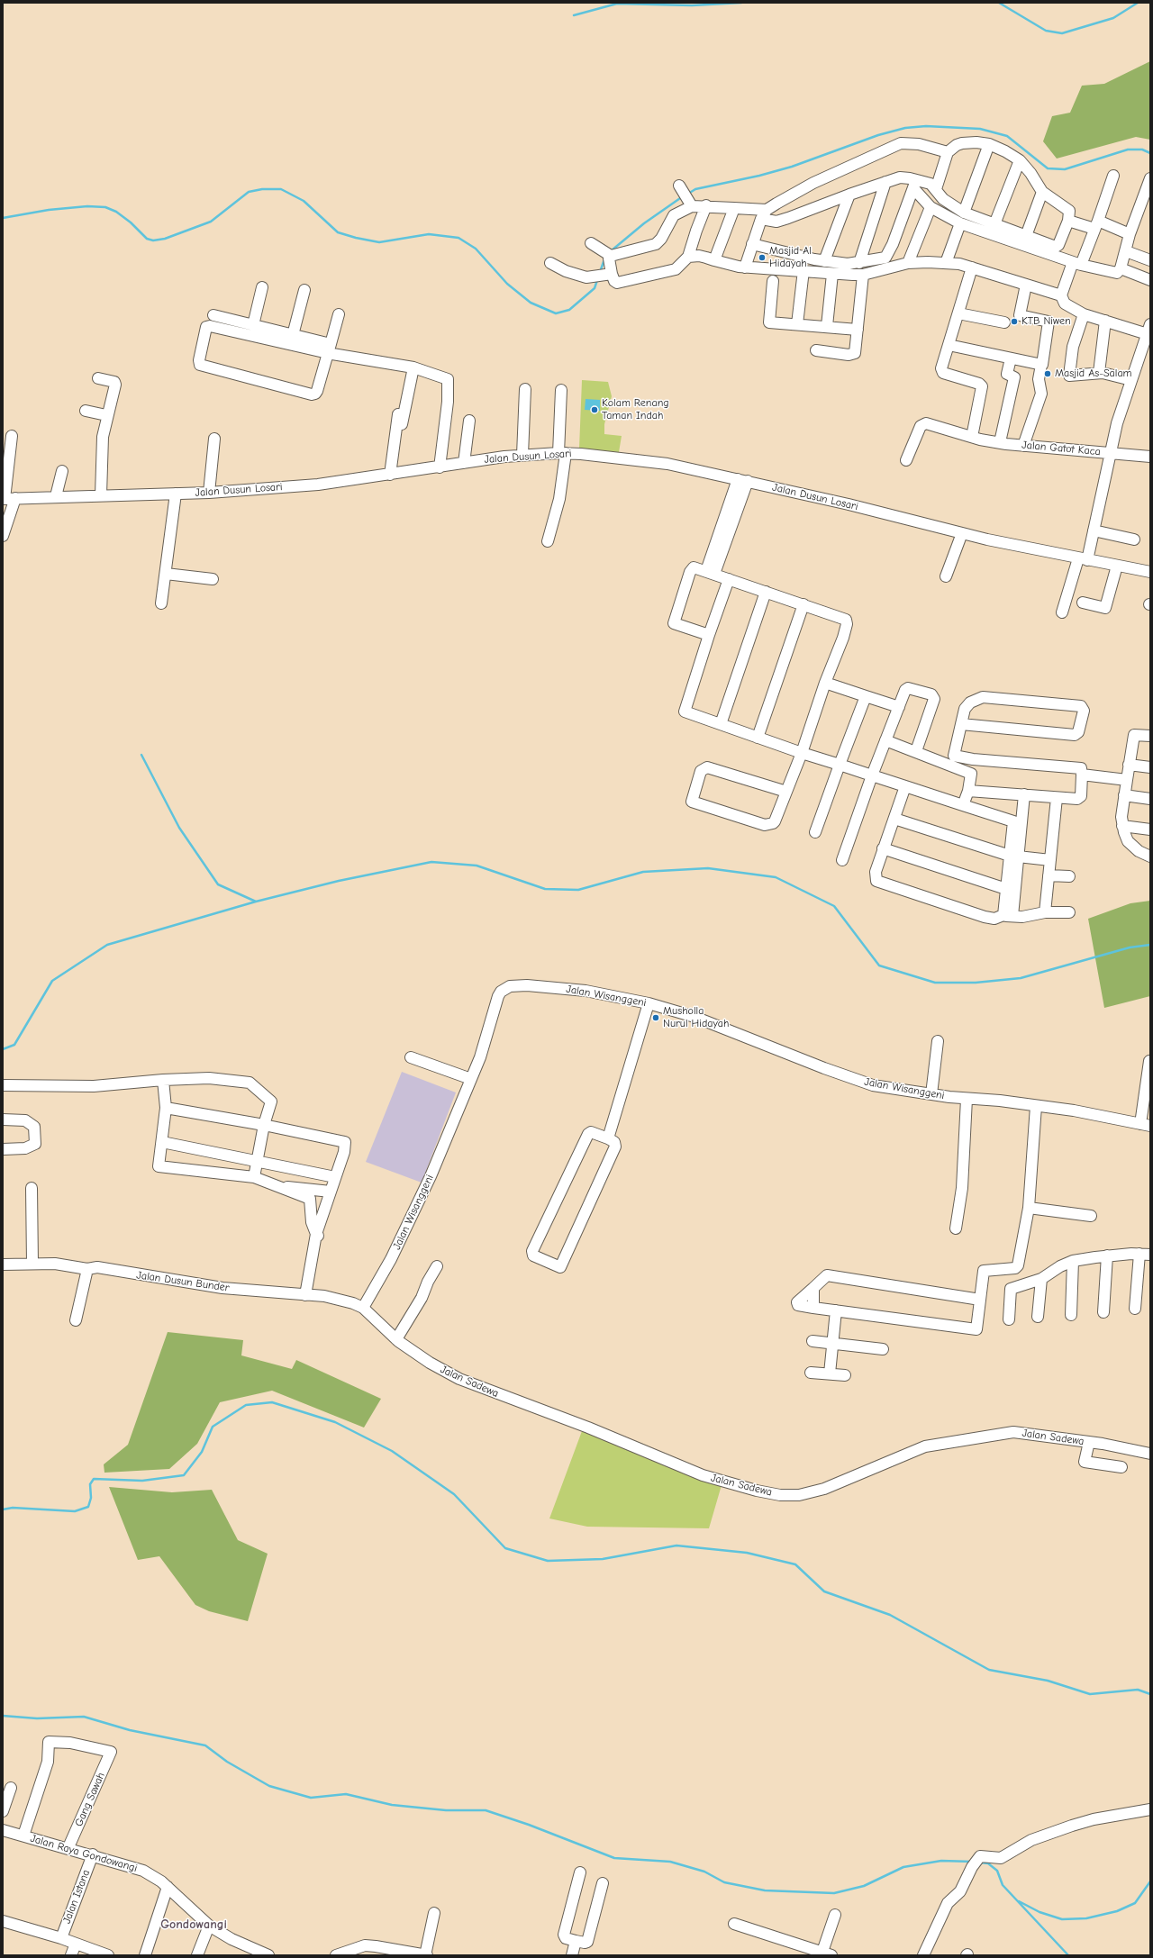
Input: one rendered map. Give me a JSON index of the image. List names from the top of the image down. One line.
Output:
{"streets":{"street":["Jalan Gatot Kaca","Jalan Dusun Losari","Jalan Wisanggeni","Jalan Dusun Bunder","Jalan Sadewa","Gang Sawah","Jalan Raya Gondowangi","Jalan Istana"]},"crossings":[["Jalan Wisanggeni","Jalan Dusun Bunder"],["Jalan Wisanggeni","Jalan Sadewa"],["Jalan Dusun Bunder","Jalan Sadewa"],["Gang Sawah","Jalan Raya Gondowangi"],["Jalan Raya Gondowangi","Jalan Istana"]],"districts":["Gondowangi"],"places":["Masjid Al Hidayah","KTB Niwen","Masjid As-Salam","Kolam Renang Taman Indah","Musholla Nurul Hidayah"]}
